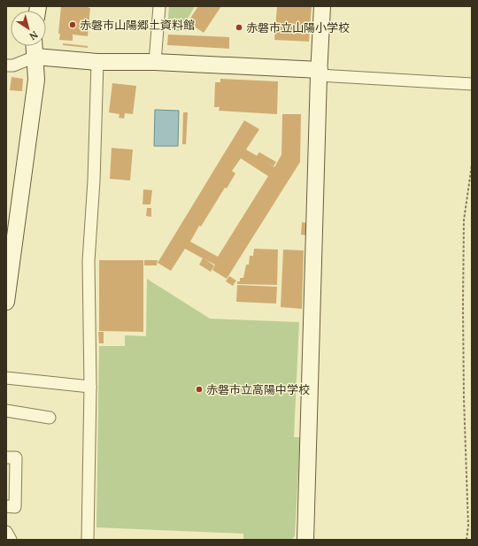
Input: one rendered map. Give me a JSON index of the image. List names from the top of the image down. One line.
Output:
{"places":["赤磐市山陽郷土資料館","赤磐市立山陽小学校","赤磐市立高陽中学校"],"north":"bottom right"}
